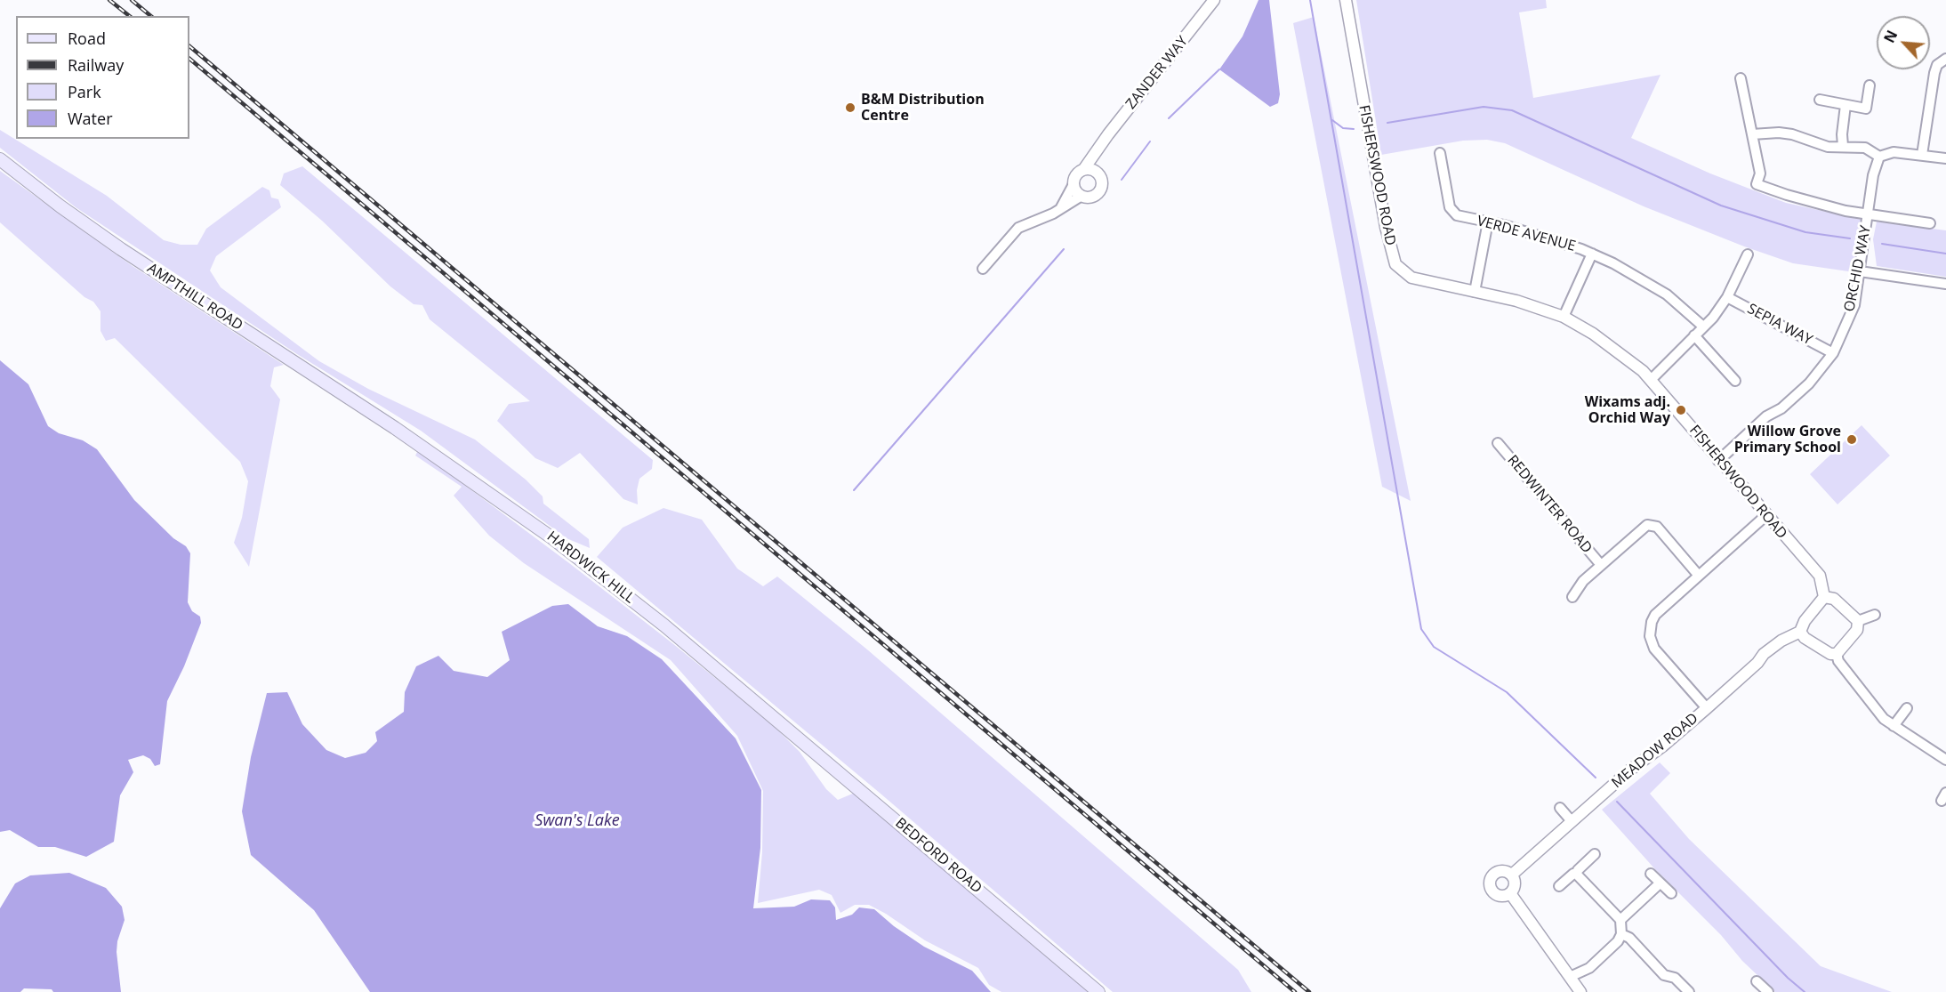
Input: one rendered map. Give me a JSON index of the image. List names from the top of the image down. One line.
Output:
{"streets":{"main road":["AMPTHILL ROAD","HARDWICK HILL","BEDFORD ROAD"],"street":["ZANDER WAY","FISHERSWOOD ROAD","VERDE AVENUE","ORCHID WAY","SEPIA WAY","REDWINTER ROAD","MEADOW ROAD"]},"crossings":[["FISHERSWOOD ROAD","ORCHID WAY"],["FISHERSWOOD ROAD","MEADOW ROAD"],["ORCHID WAY","SEPIA WAY"],["AMPTHILL ROAD","HARDWICK HILL"],["HARDWICK HILL","BEDFORD ROAD"]],"water":["Swan's Lake"],"places":["B&M Distribution Centre","Wixams adj. Orchid Way","Willow Grove Primary School"],"legend":["Road","Railway","Park","Water"],"north":"top left"}
